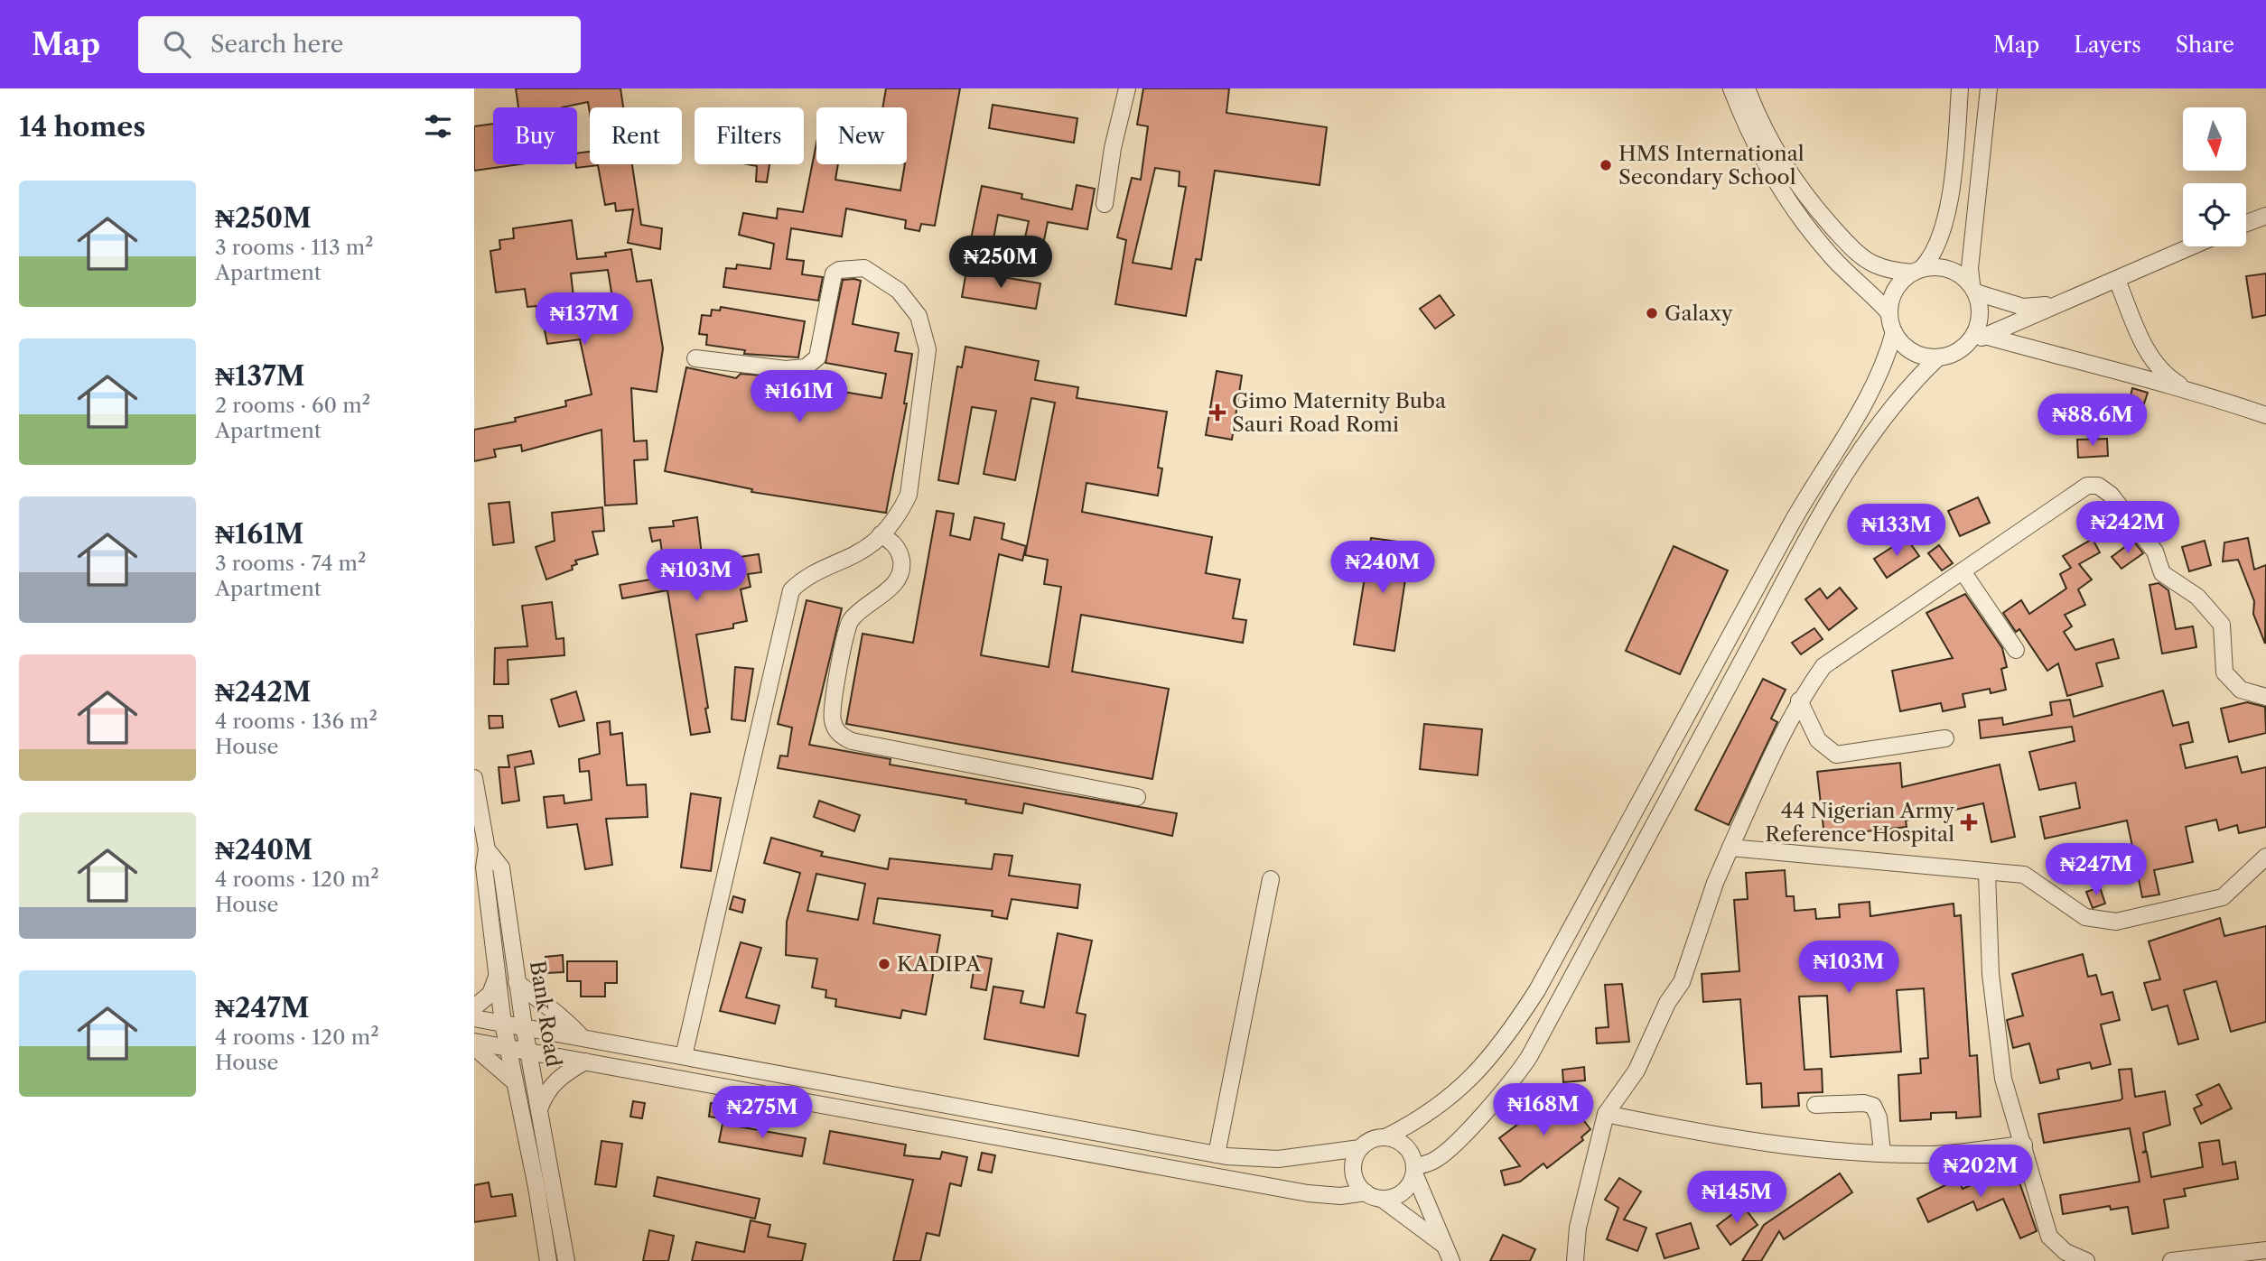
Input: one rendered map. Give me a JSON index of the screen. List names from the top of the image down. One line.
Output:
{"streets":{"street":["Bank Road"]},"places":{"other":["HMS International Secondary School","Galaxy","KADIPA"],"health":["Gimo Maternity Buba Sauri Road Romi","44 Nigerian Army Reference Hospital"]},"north":"bottom","page":{"header":"Map","search":"Search here","nav":["Map","Layers","Share"],"heading":"14 homes","chip":["Buy","Rent","Filters","New"],"list":[{"name":"₦250M","note":"3 rooms · 113 m² · Apartment"},{"name":"₦137M","note":"2 rooms · 60 m² · Apartment"},{"name":"₦161M","note":"3 rooms · 74 m² · Apartment"},{"name":"₦242M","note":"4 rooms · 136 m² · House"},{"name":"₦240M","note":"4 rooms · 120 m² · House"},{"name":"₦247M","note":"4 rooms · 120 m² · House"}],"price":["₦250M","₦137M","₦161M","₦88.6M","₦242M","₦133M","₦240M","₦103M","₦247M","₦103M","₦168M","₦275M","₦202M","₦145M"]}}
